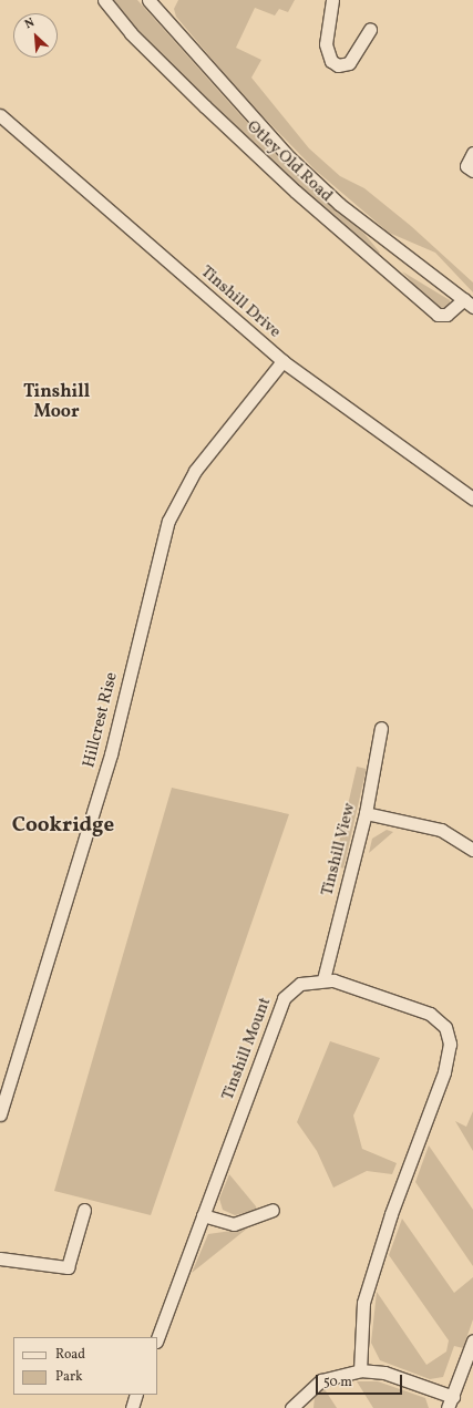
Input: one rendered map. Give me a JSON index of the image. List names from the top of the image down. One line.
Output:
{"streets":{"street":["Otley Old Road","Tinshill Drive","Hillcrest Rise","Tinshill View","Tinshill Mount"]},"crossings":[["Tinshill Drive","Hillcrest Rise"],["Tinshill View","Tinshill Mount"]],"districts":["Tinshill Moor","Cookridge"],"legend":["Road","Park"],"scale_bar":"50 m","north":"top left"}
